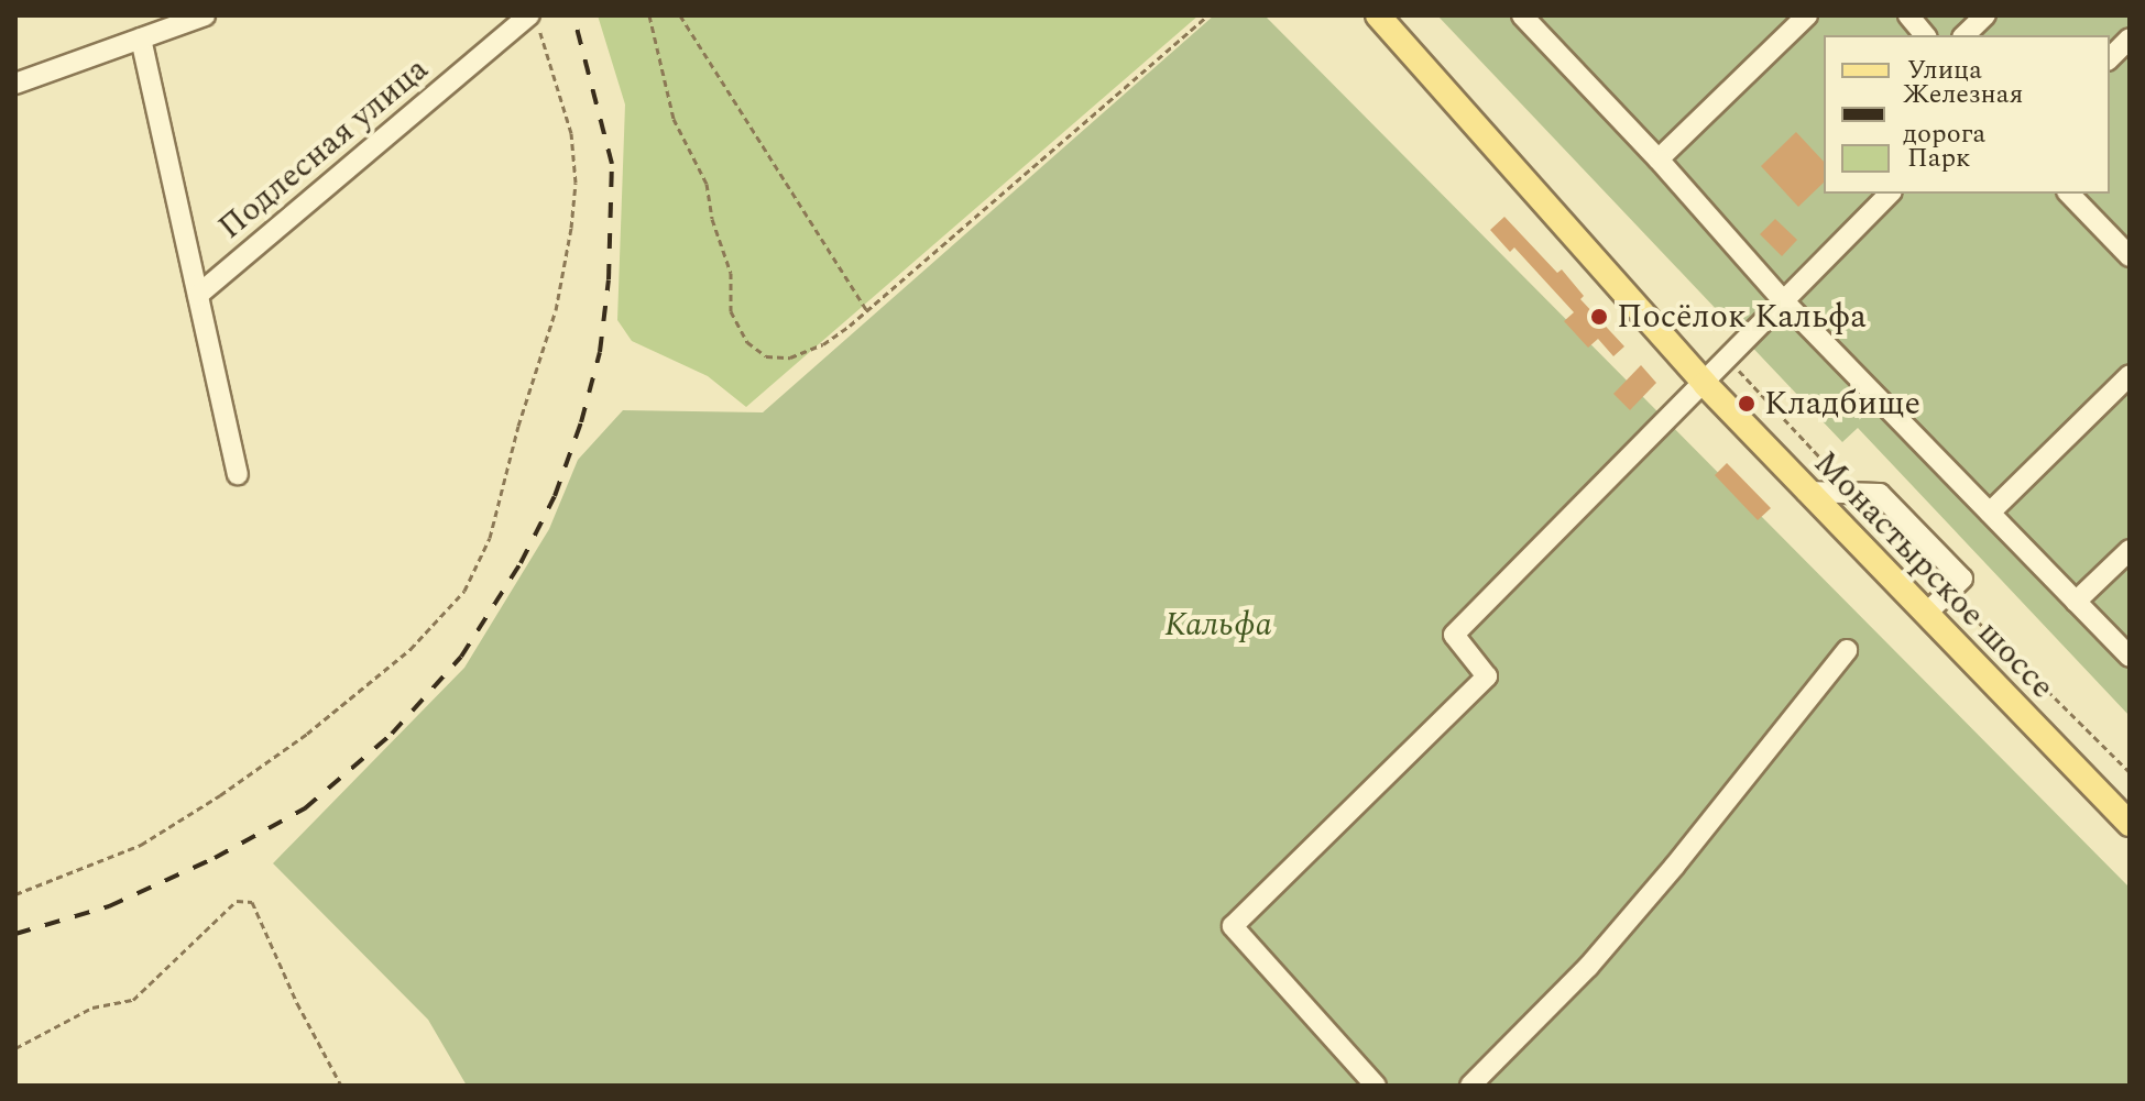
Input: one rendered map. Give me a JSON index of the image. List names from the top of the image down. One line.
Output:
{"streets":{"main road":["Монастырское шоссе"],"street":["Подлесная улица"]},"parks":["Кальфа"],"places":["Посёлок Кальфа","Кладбище"],"legend":["Улица","Железная дорога","Парк"]}
